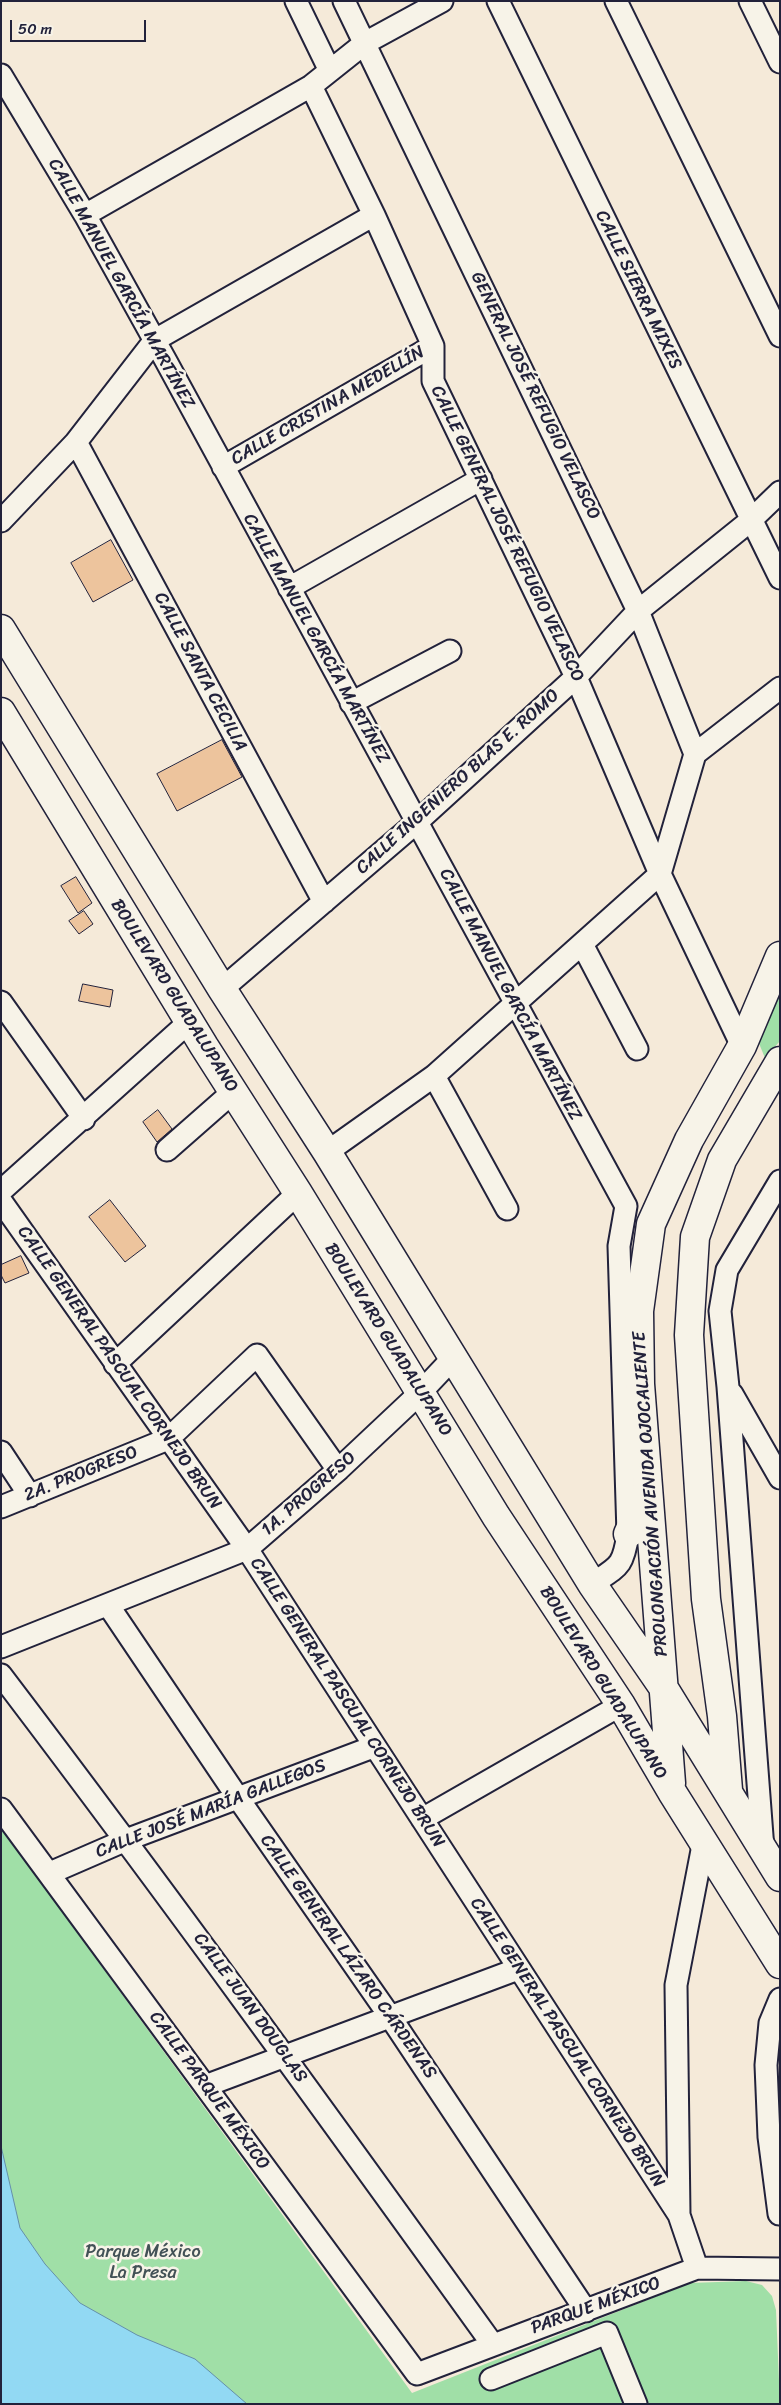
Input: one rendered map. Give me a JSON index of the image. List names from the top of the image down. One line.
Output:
{"streets":{"main road":["BOULEVARD GUADALUPANO","PROLONGACIÓN AVENIDA OJOCALIENTE"],"street":["CALLE MANUEL GARCÍA MARTÍNEZ","CALLE SIERRA MIXES","GENERAL JOSÉ REFUGIO VELASCO","CALLE CRISTINA MEDELLÍN","CALLE GENERAL JOSÉ REFUGIO VELASCO","CALLE SANTA CECILIA","CALLE INGENIERO BLAS E. ROMO","CALLE GENERAL PASCUAL CORNEJO BRUN","2A. PROGRESO","1A. PROGRESO","CALLE JOSÉ MARÍA GALLEGOS","CALLE GENERAL LÁZARO CÁRDENAS","CALLE JUAN DOUGLAS","CALLE PARQUE MÉXICO","PARQUE MÉXICO"]},"crossings":[["CALLE MANUEL GARCÍA MARTÍNEZ","CALLE CRISTINA MEDELLÍN"],["CALLE MANUEL GARCÍA MARTÍNEZ","CALLE INGENIERO BLAS E. ROMO"],["CALLE SIERRA MIXES","CALLE INGENIERO BLAS E. ROMO"],["GENERAL JOSÉ REFUGIO VELASCO","CALLE INGENIERO BLAS E. ROMO"],["CALLE CRISTINA MEDELLÍN","CALLE GENERAL JOSÉ REFUGIO VELASCO"],["CALLE GENERAL JOSÉ REFUGIO VELASCO","CALLE INGENIERO BLAS E. ROMO"],["CALLE GENERAL JOSÉ REFUGIO VELASCO","PROLONGACIÓN AVENIDA OJOCALIENTE"],["CALLE SANTA CECILIA","CALLE INGENIERO BLAS E. ROMO"],["BOULEVARD GUADALUPANO","CALLE GENERAL PASCUAL CORNEJO BRUN"],["BOULEVARD GUADALUPANO","1A. PROGRESO"],["BOULEVARD GUADALUPANO","PROLONGACIÓN AVENIDA OJOCALIENTE"],["CALLE GENERAL PASCUAL CORNEJO BRUN","2A. PROGRESO"],["CALLE GENERAL PASCUAL CORNEJO BRUN","1A. PROGRESO"],["CALLE GENERAL PASCUAL CORNEJO BRUN","CALLE JOSÉ MARÍA GALLEGOS"],["CALLE GENERAL PASCUAL CORNEJO BRUN","PARQUE MÉXICO"],["2A. PROGRESO","1A. PROGRESO"],["1A. PROGRESO","CALLE GENERAL LÁZARO CÁRDENAS"],["CALLE JOSÉ MARÍA GALLEGOS","CALLE GENERAL LÁZARO CÁRDENAS"],["CALLE JOSÉ MARÍA GALLEGOS","CALLE JUAN DOUGLAS"],["CALLE JOSÉ MARÍA GALLEGOS","CALLE PARQUE MÉXICO"],["CALLE GENERAL LÁZARO CÁRDENAS","PARQUE MÉXICO"],["CALLE JUAN DOUGLAS","PARQUE MÉXICO"],["CALLE PARQUE MÉXICO","PARQUE MÉXICO"]],"parks":["Parque México La Presa"],"scale_bar":"50 m"}
